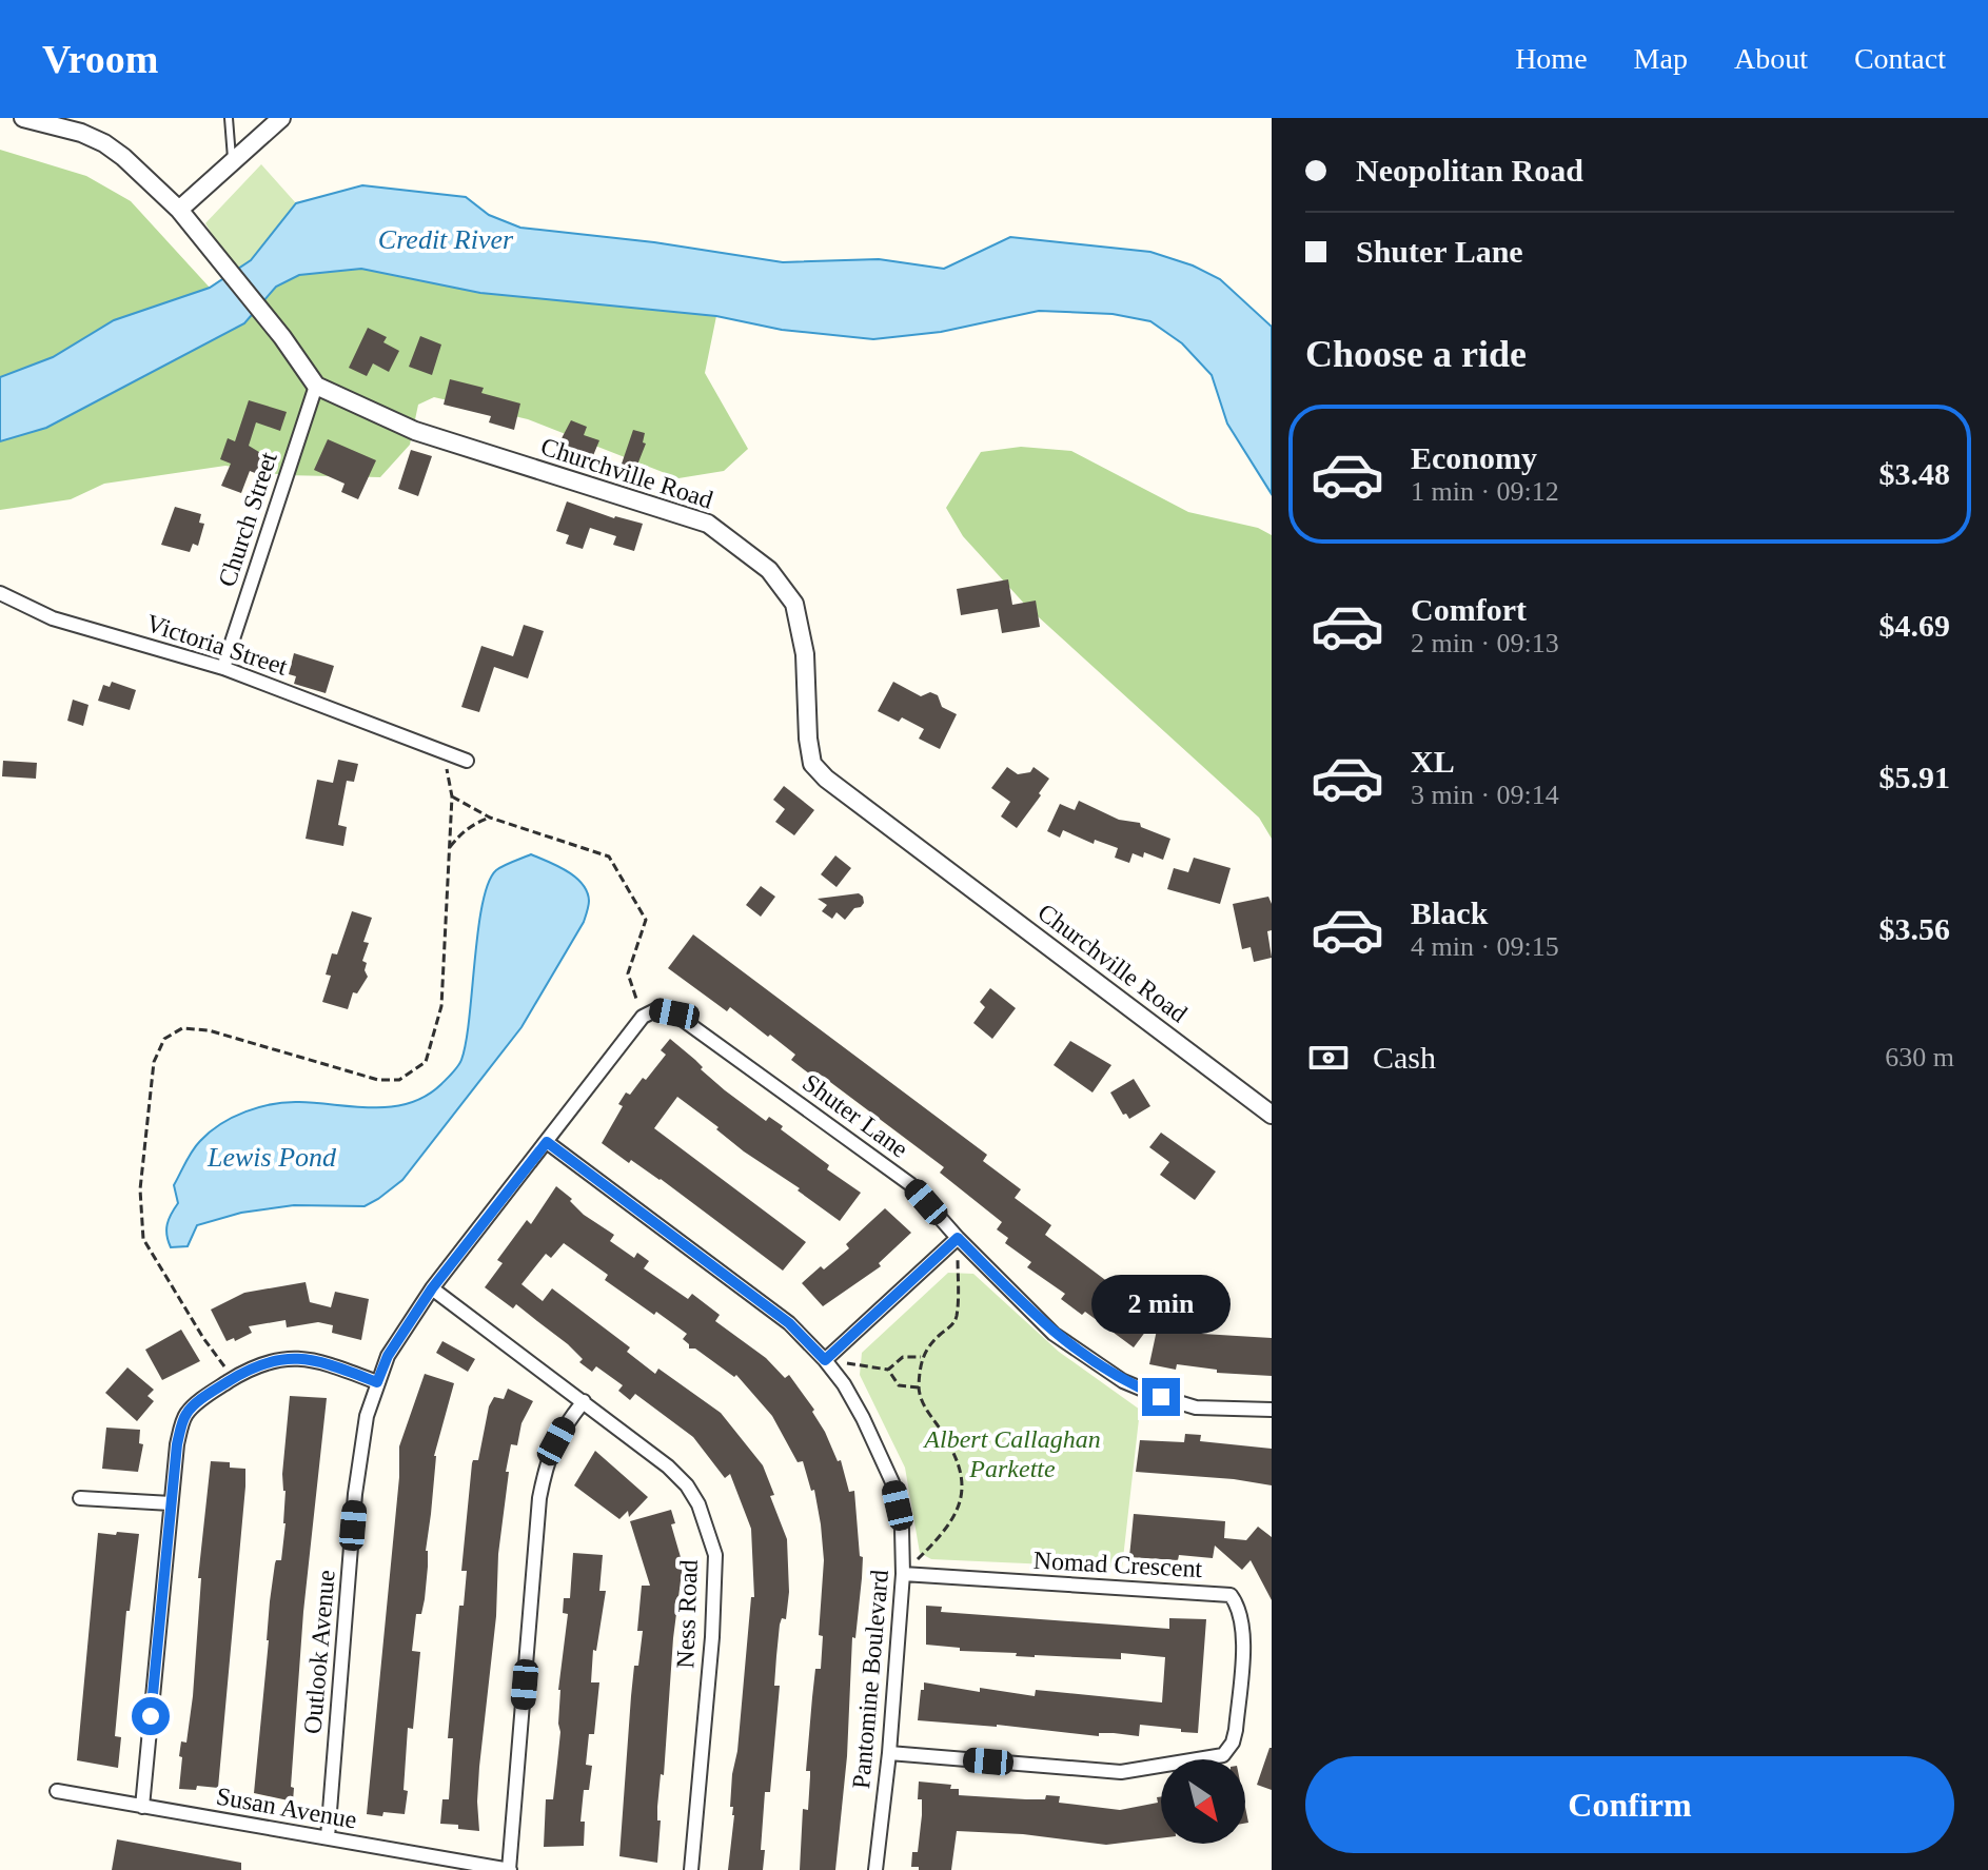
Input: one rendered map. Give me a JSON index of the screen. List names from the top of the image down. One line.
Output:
{"streets":{"street":["Churchville Road","Church Street","Victoria Street","Shuter Lane","Nomad Crescent","Ness Road","Outlook Avenue","Pantomine Boulevard","Susan Avenue"]},"crossings":[["Churchville Road","Church Street"],["Church Street","Victoria Street"],["Shuter Lane","Outlook Avenue"],["Nomad Crescent","Pantomine Boulevard"],["Ness Road","Outlook Avenue"],["Outlook Avenue","Pantomine Boulevard"],["Outlook Avenue","Susan Avenue"]],"water":["Credit River","Lewis Pond"],"parks":["Albert Callaghan Parkette"],"north":"bottom right","page":{"header":"Vroom","nav":["Home","Map","About","Contact"],"banner":["Neopolitan Road","Shuter Lane"],"heading":"Choose a ride","list":[{"name":"Economy","note":"1 min · 09:12","value":"$3.48"},{"name":"Comfort","note":"2 min · 09:13","value":"$4.69"},{"name":"XL","note":"3 min · 09:14","value":"$5.91"},{"name":"Black","note":"4 min · 09:15","value":"$3.56"}],"pay":["Cash","630 m"],"bubble":"2 min","buttons":"Confirm"}}
